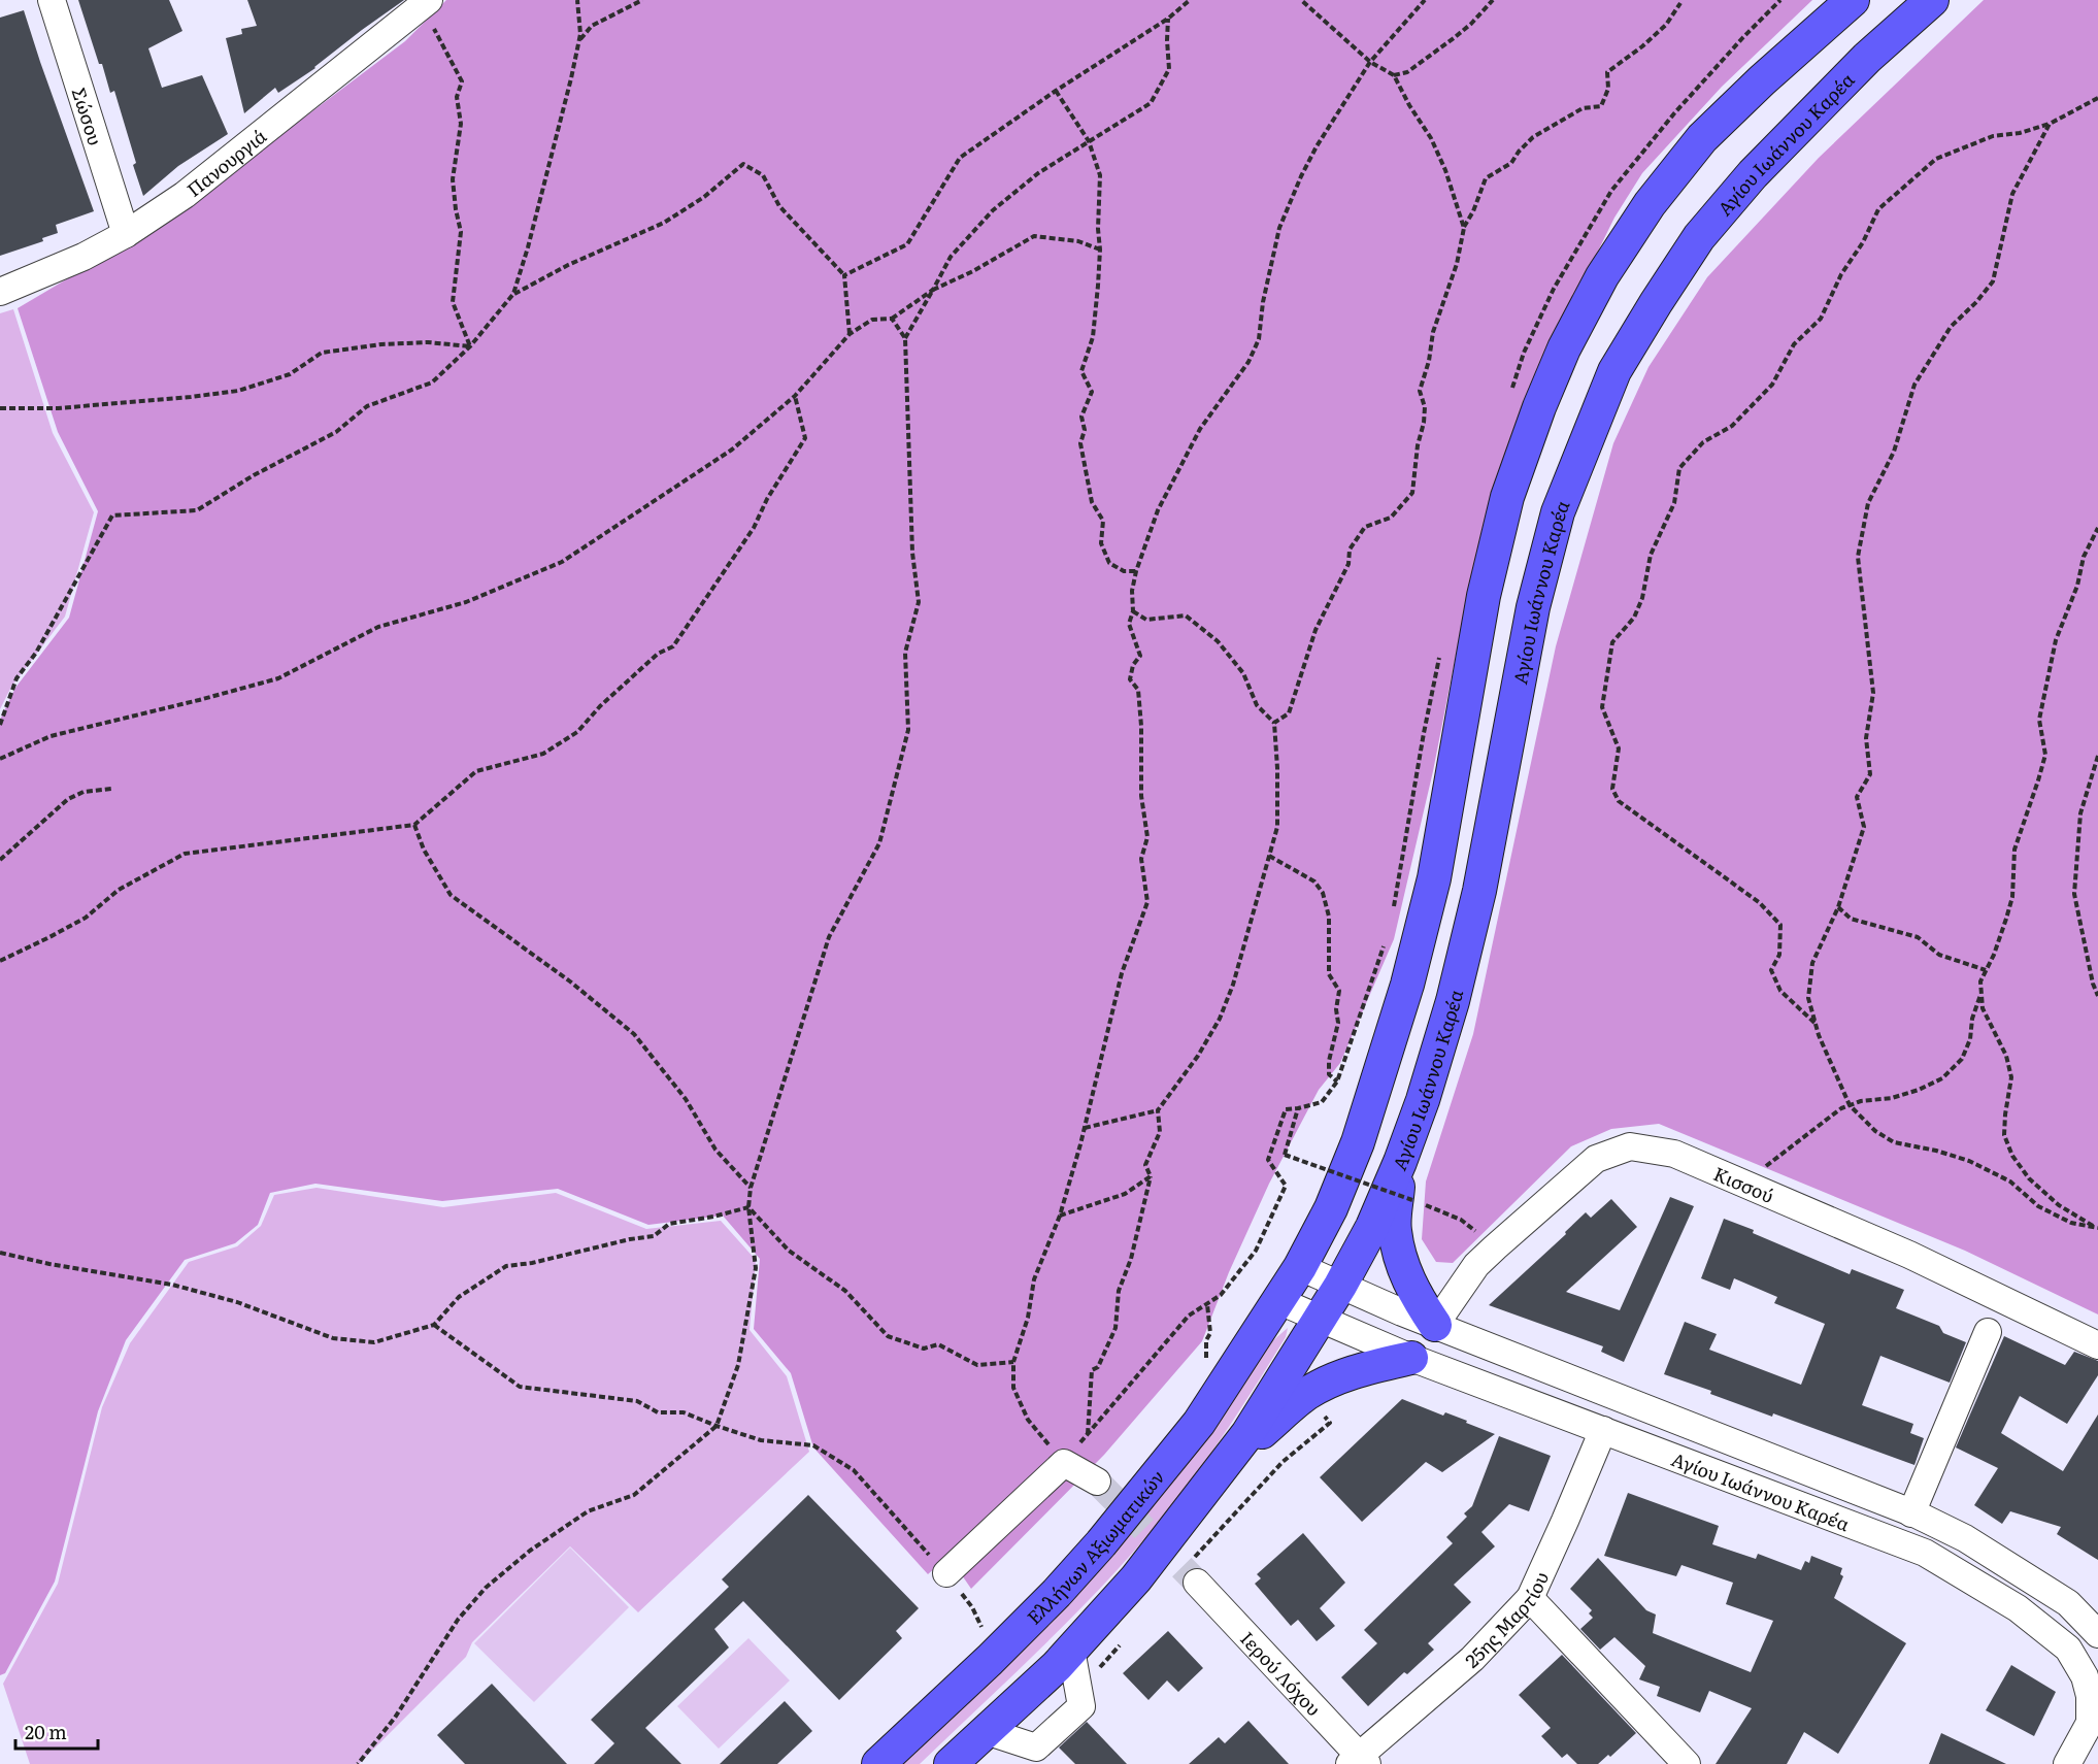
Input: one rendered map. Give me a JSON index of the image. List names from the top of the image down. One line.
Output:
{"streets":{"main road":["Αγίου Ιωάννου Καρέα","Ελλήνων Αξιωματικών"],"street":["Σώσου","Πανουργιά","Κισσού","25ης Μαρτίου","Ιερού Λόχου"]},"crossings":[["Σώσου","Πανουργιά"],["Αγίου Ιωάννου Καρέα","Κισσού"],["Αγίου Ιωάννου Καρέα","Ελλήνων Αξιωματικών"],["Αγίου Ιωάννου Καρέα","25ης Μαρτίου"],["25ης Μαρτίου","Ιερού Λόχου"]],"scale_bar":"20 m"}
